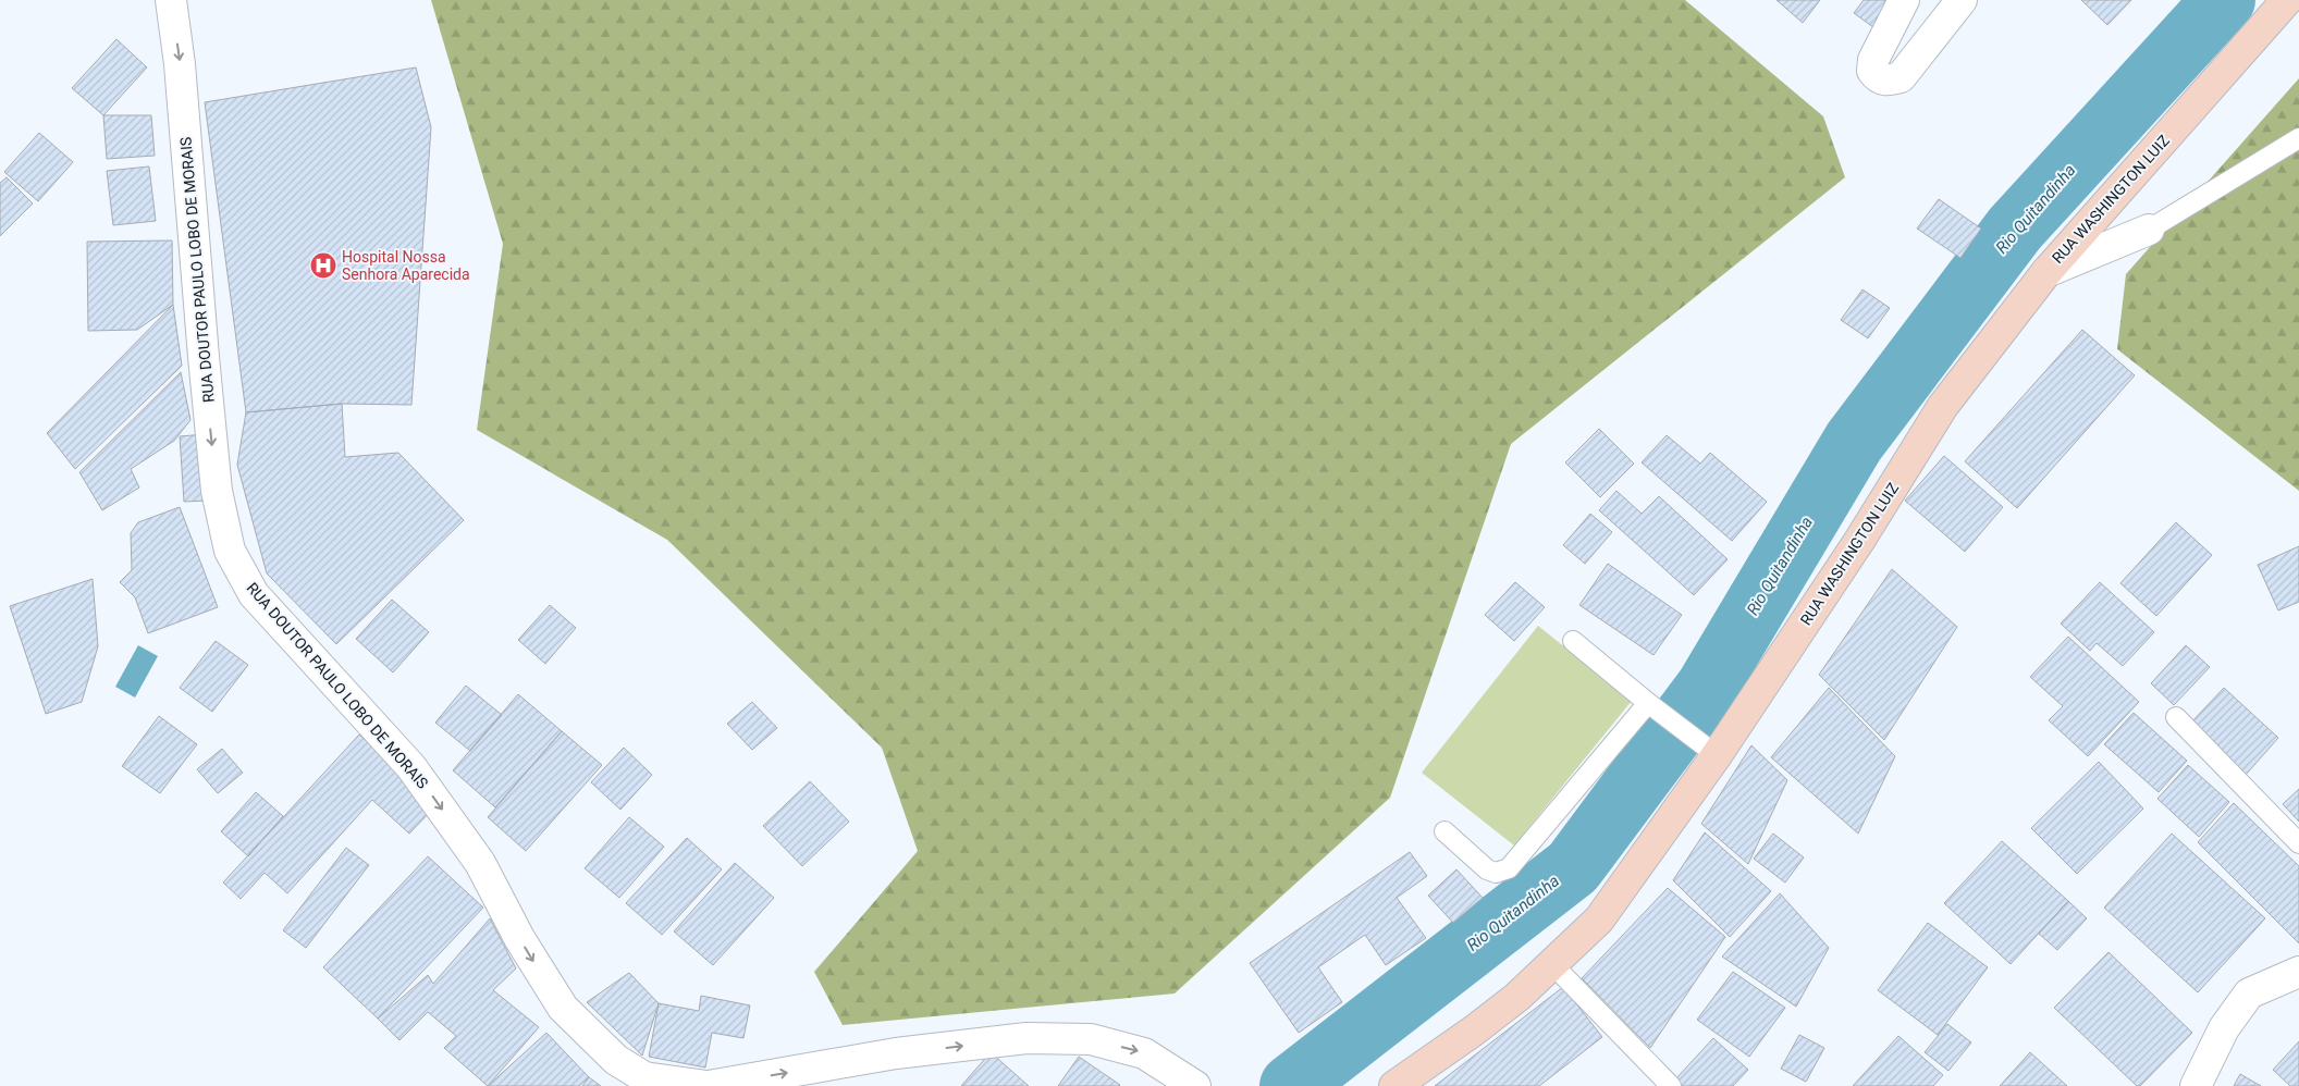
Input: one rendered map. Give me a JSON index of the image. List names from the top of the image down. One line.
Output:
{"streets":{"main road":["RUA WASHINGTON LUIZ"],"street":["RUA DOUTOR PAULO LOBO DE MORAIS"]},"one_way":["RUA DOUTOR PAULO LOBO DE MORAIS"],"water":["Rio Quitandinha"],"places":{"hospital":["Hospital Nossa Senhora Aparecida"]}}
